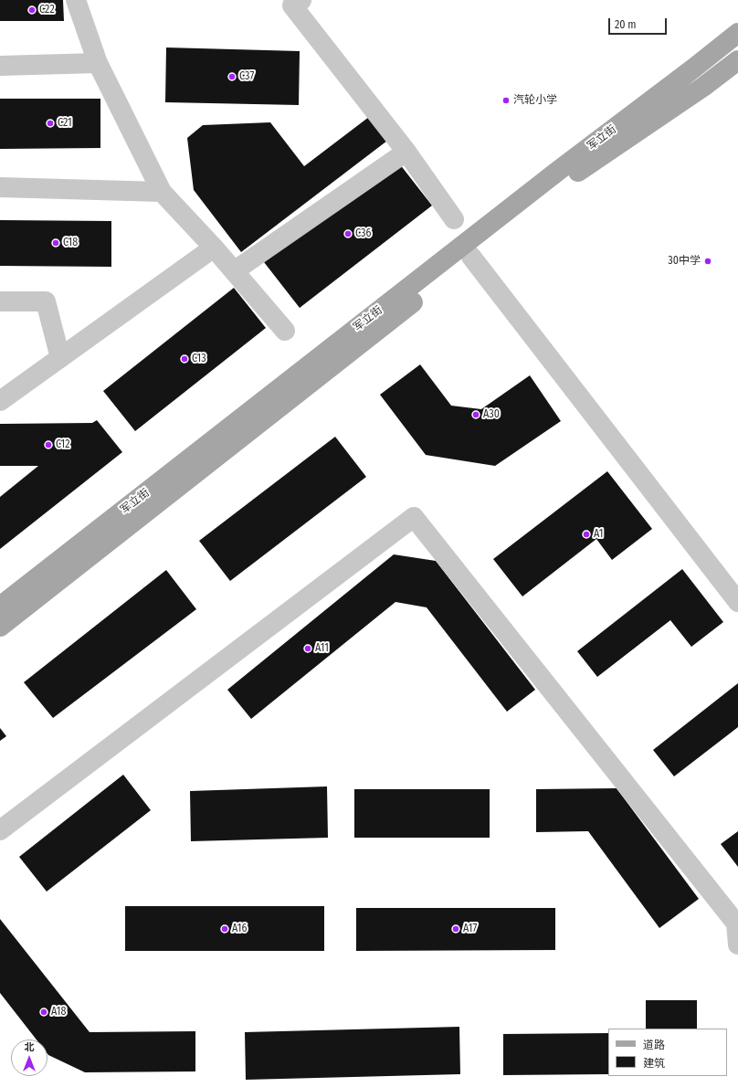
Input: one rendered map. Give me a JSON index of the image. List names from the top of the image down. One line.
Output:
{"streets":{"main road":["军立街"]},"places":["C22","C37","汽轮小学","C21","C36","C18","30中学","C13","A30","C12","A1","A11","A16","A17","A18"],"legend":["道路","建筑"],"scale_bar":"20 m","north":"top"}
